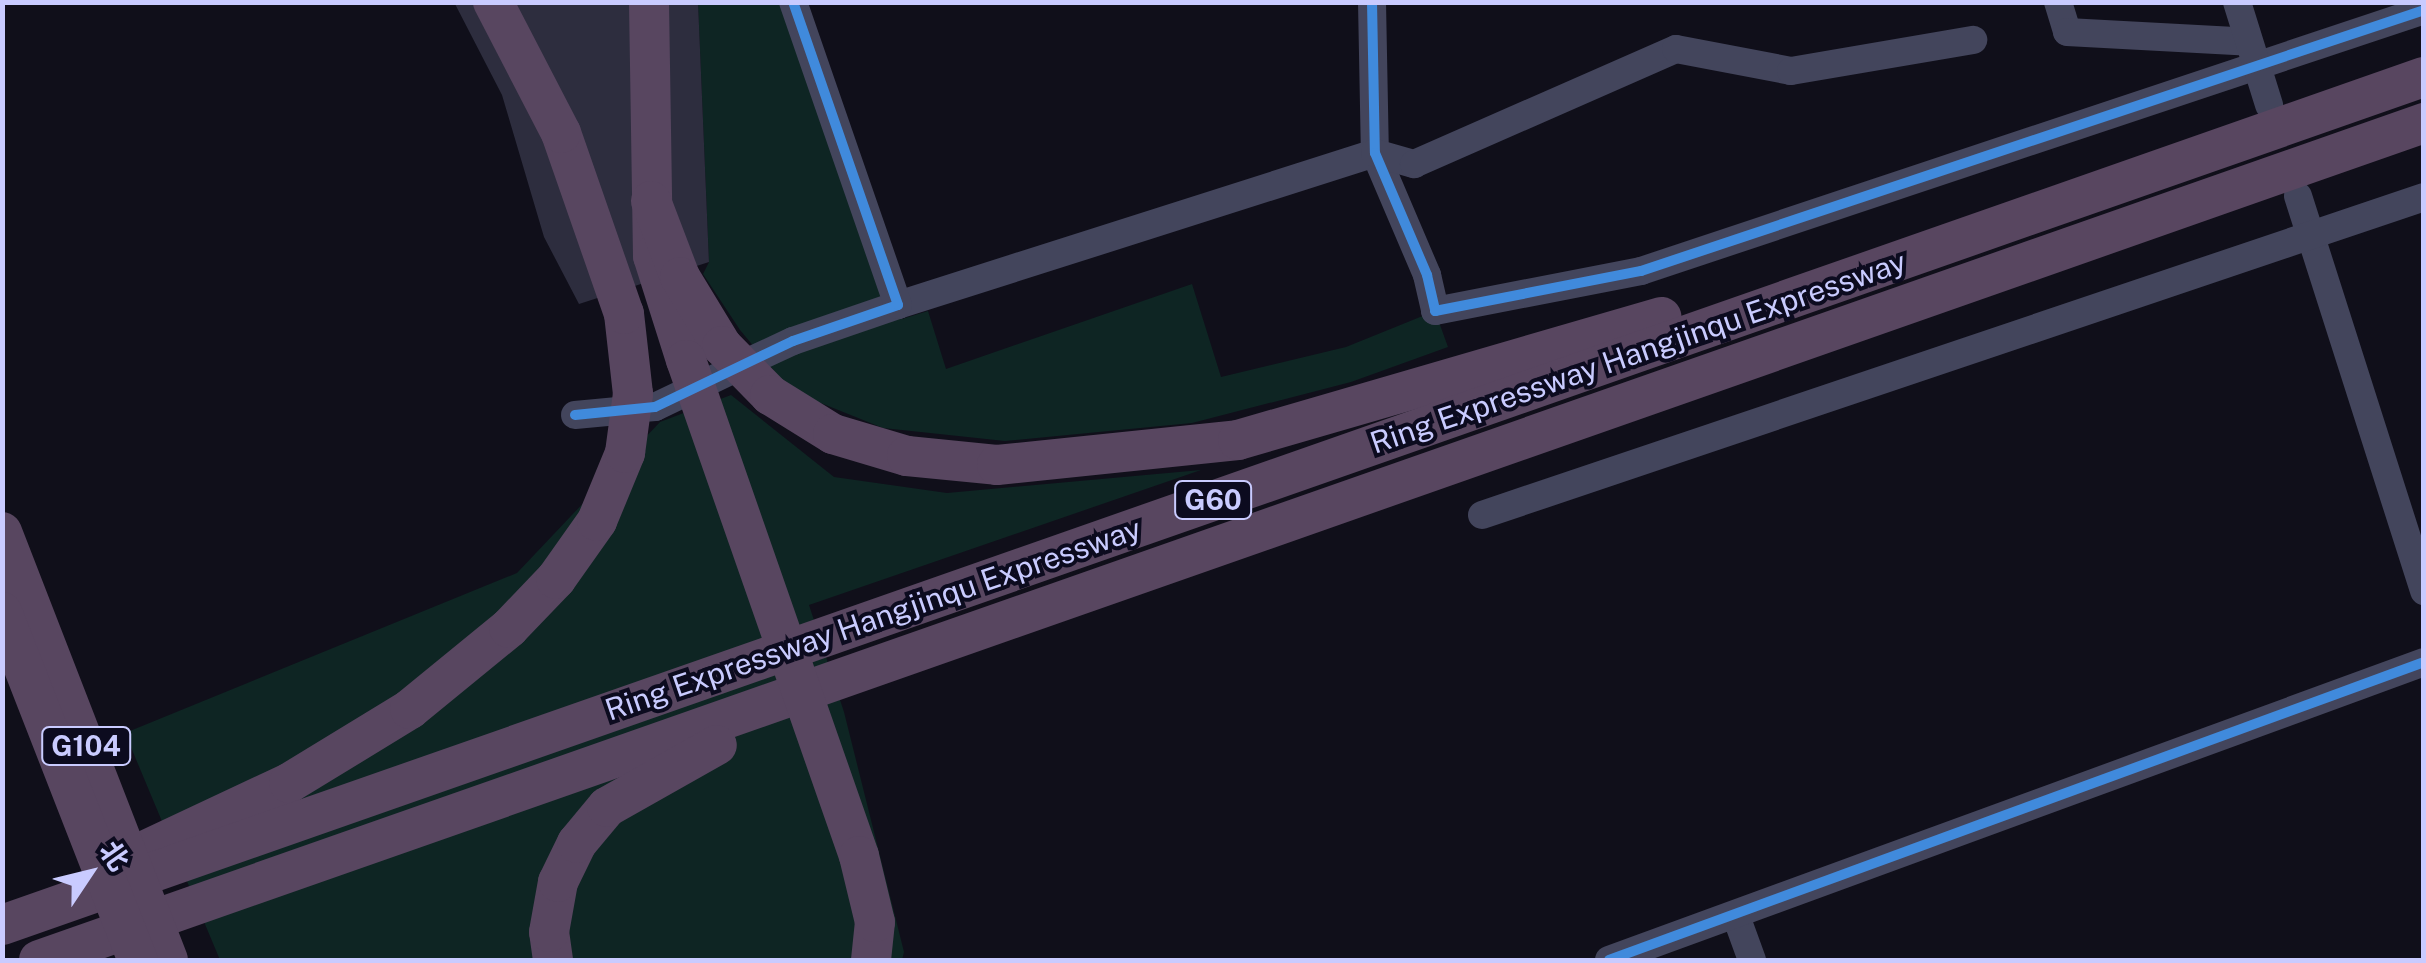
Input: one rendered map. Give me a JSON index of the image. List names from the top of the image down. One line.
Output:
{"streets":{"highway":["Ring Expressway Hangjinqu Expressway","G60","G104"]},"north":"top right"}
